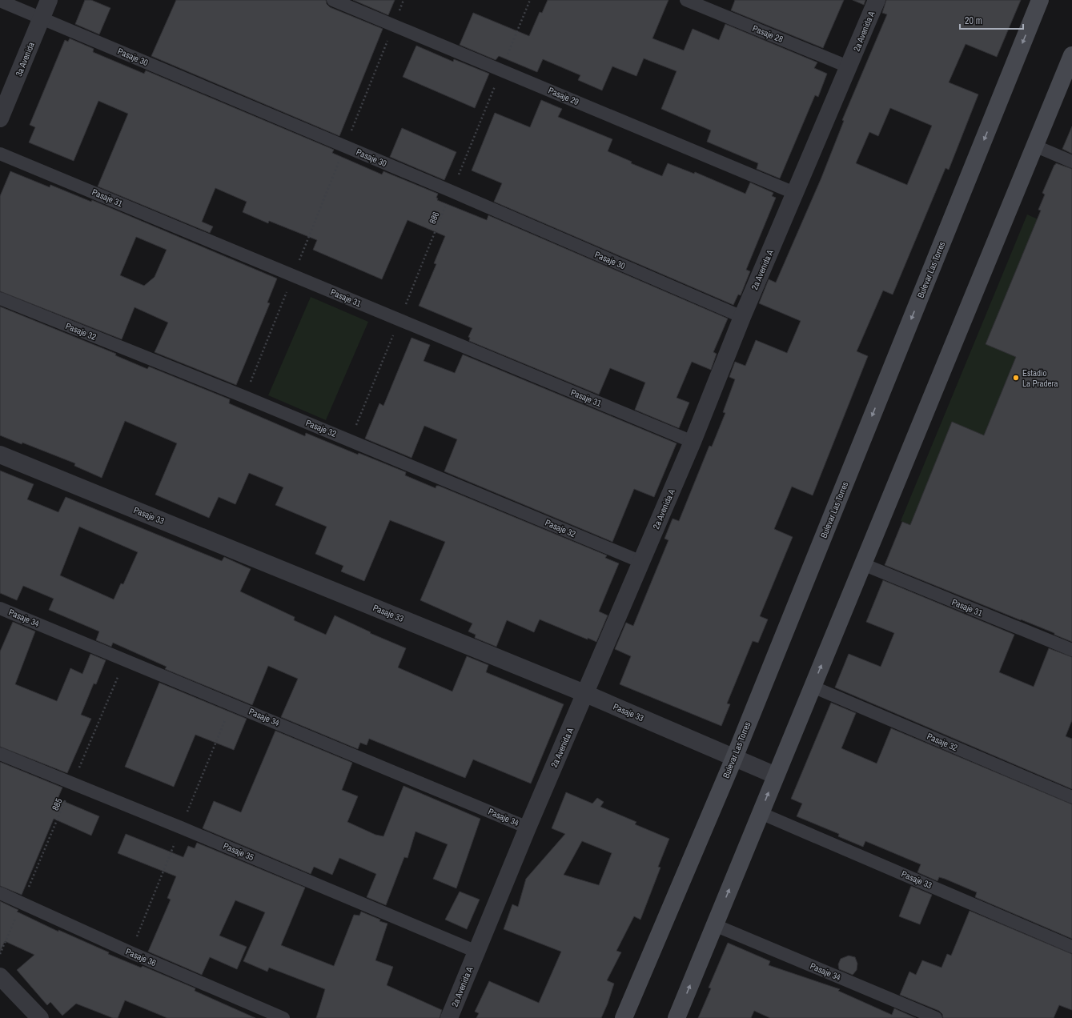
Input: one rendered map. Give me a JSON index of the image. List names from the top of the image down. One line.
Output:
{"streets":{"street":["2a Avenida A","3a Avenida","Bulevar Las Torres","Pasaje 33"],"lane":["Pasaje 28","Pasaje 30","Pasaje 29","Pasaje 31","Pasaje 32","Pasaje 34","Pasaje 35","Pasaje 36"],"path":["886","885"]},"crossings":[["2a Avenida A","Pasaje 28"],["2a Avenida A","Pasaje 30"],["2a Avenida A","Pasaje 29"],["2a Avenida A","Pasaje 31"],["2a Avenida A","Pasaje 32"],["2a Avenida A","Pasaje 33"],["2a Avenida A","Pasaje 34"],["2a Avenida A","Pasaje 35"],["Pasaje 30","3a Avenida"],["Pasaje 30","886"],["Pasaje 29","886"],["Pasaje 31","886"],["886","Pasaje 32"],["Bulevar Las Torres","Pasaje 33"],["Pasaje 34","885"],["885","Pasaje 35"],["885","Pasaje 36"]],"places":["Estadio La Pradera"],"scale_bar":"20 m"}
